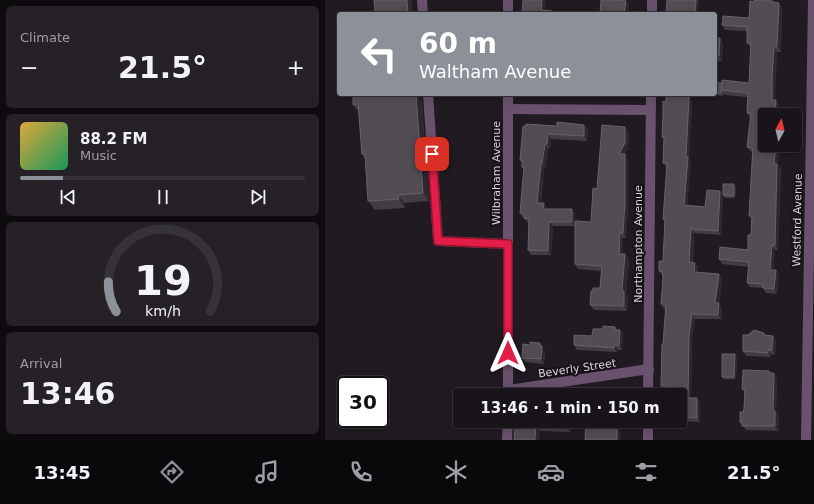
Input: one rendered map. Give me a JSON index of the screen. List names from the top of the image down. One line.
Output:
{"streets":{"street":["Wilbraham Avenue","Westford Avenue","Northampton Avenue","Beverly Street"]},"crossings":[["Northampton Avenue","Beverly Street"]],"north":"top","page":{"tile":["Climate",["Arrival","13:46"]],"turn":["60 m","Waltham Avenue"],"heat":["−","21.5°","+"],"song":["88.2 FM","Music"],"limit":"30","trip":"13:46 · 1 min · 150 m","tabs":["13:45","21.5°"],"gauge":["19","km/h"]}}
